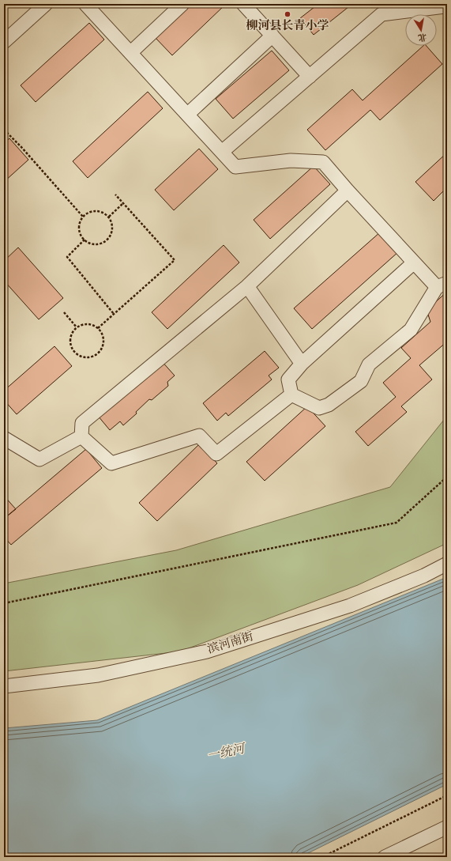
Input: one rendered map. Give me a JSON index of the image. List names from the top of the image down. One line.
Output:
{"streets":{"street":["滨河南街"]},"water":["一统河"],"places":["柳河县长青小学"],"north":"bottom"}
